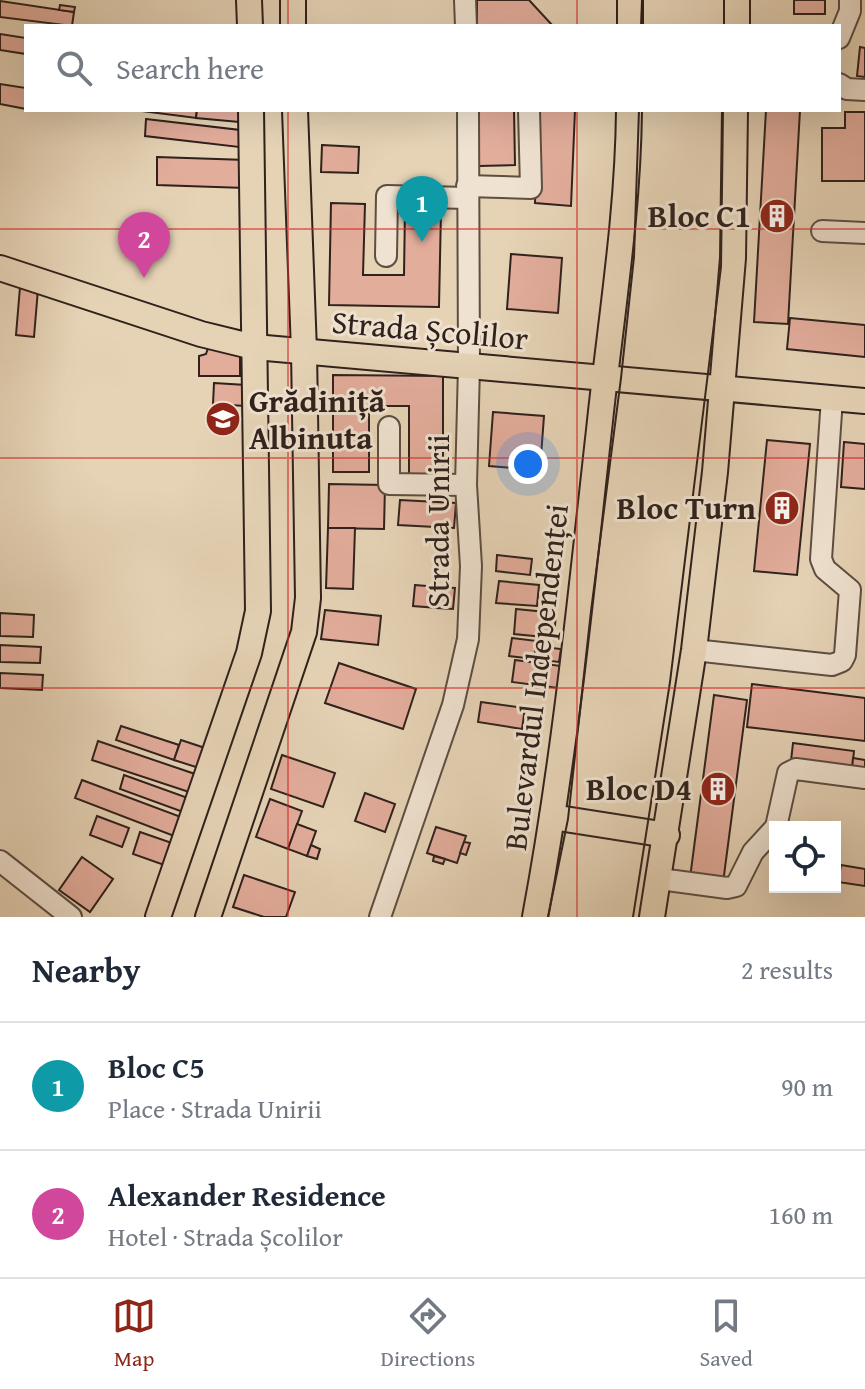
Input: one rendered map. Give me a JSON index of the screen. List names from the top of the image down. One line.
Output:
{"streets":{"main road":["Strada Școlilor","Bulevardul Independenței"],"street":["Strada Unirii"]},"crossings":[["Strada Școlilor","Strada Unirii"],["Strada Școlilor","Bulevardul Independenței"]],"places":{"building":["Bloc C1","Bloc Turn","Bloc D4"],"school or university":["Grădiniță Albinuta"]},"page":{"search":"Search here","pins":["1","2"],"heading":["Nearby","2 results"],"list":[{"mark":"1","name":"Bloc C5","note":"Place · Strada Unirii","value":"90 m"},{"mark":"2","name":"Alexander Residence","note":"Hotel · Strada Școlilor","value":"160 m"}],"nav":["Map","Directions","Saved"]}}
